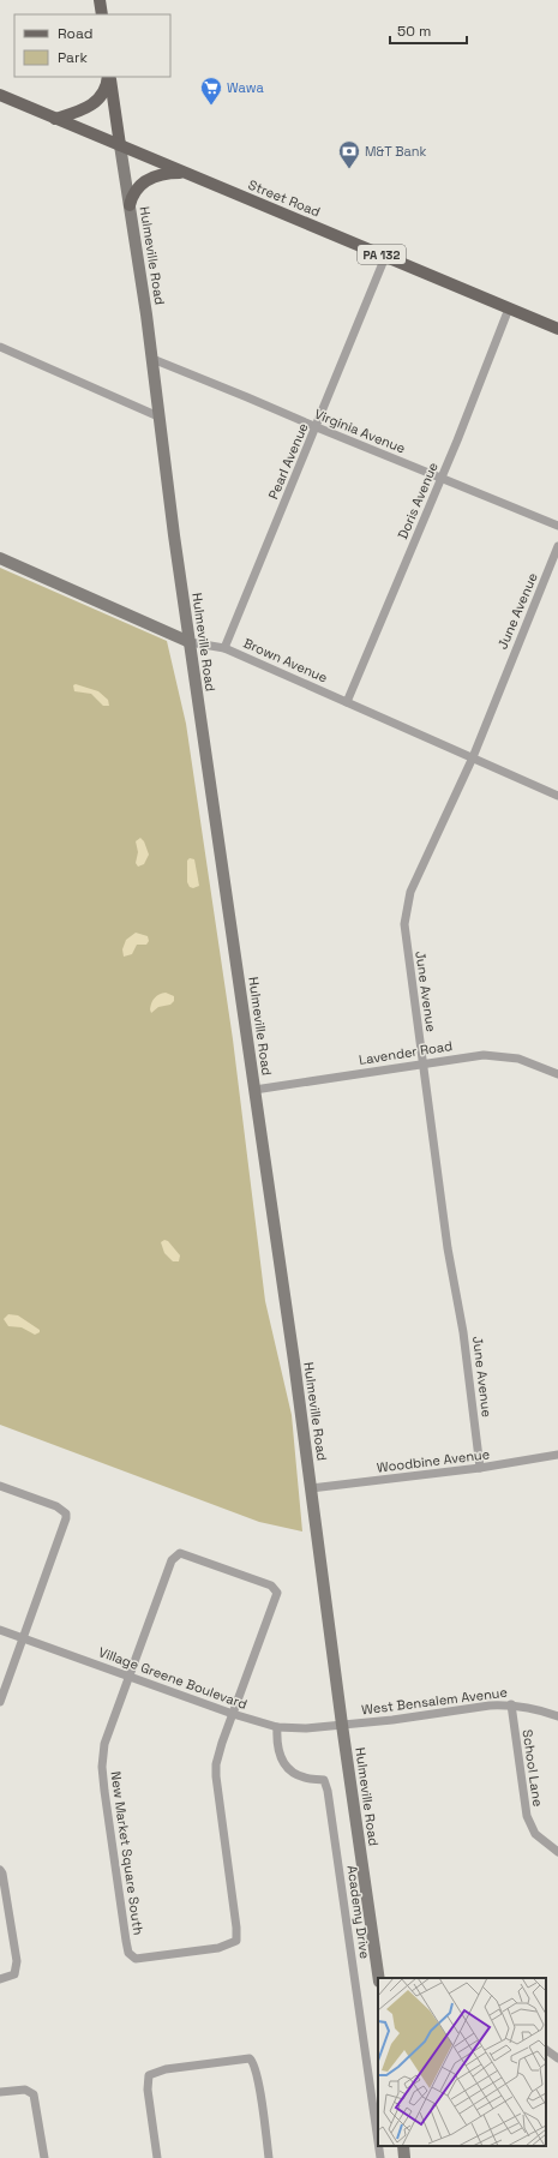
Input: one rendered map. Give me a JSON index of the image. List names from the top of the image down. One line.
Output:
{"streets":{"main road":["Street Road","PA 132","Hulmeville Road","Brown Avenue"],"street":["Virginia Avenue","Pearl Avenue","Doris Avenue","June Avenue","Lavender Road","Woodbine Avenue","Village Greene Boulevard","West Bensalem Avenue","School Lane","New Market Square South","Academy Drive"]},"crossings":[["Street Road","Hulmeville Road"],["Street Road","Pearl Avenue"],["Street Road","Doris Avenue"],["Hulmeville Road","Virginia Avenue"],["Hulmeville Road","Brown Avenue"],["Hulmeville Road","Lavender Road"],["Hulmeville Road","Woodbine Avenue"],["Hulmeville Road","Village Greene Boulevard"],["Hulmeville Road","West Bensalem Avenue"],["Virginia Avenue","Pearl Avenue"],["Virginia Avenue","Doris Avenue"],["Pearl Avenue","Brown Avenue"],["Doris Avenue","Brown Avenue"],["June Avenue","Brown Avenue"],["June Avenue","Lavender Road"],["June Avenue","Woodbine Avenue"],["Village Greene Boulevard","West Bensalem Avenue"],["Village Greene Boulevard","New Market Square South"],["Village Greene Boulevard","Academy Drive"],["West Bensalem Avenue","School Lane"]],"places":{"supermarket":["Wawa"],"bank":["M&T Bank"]},"legend":["Road","Park"],"scale_bar":"50 m"}
